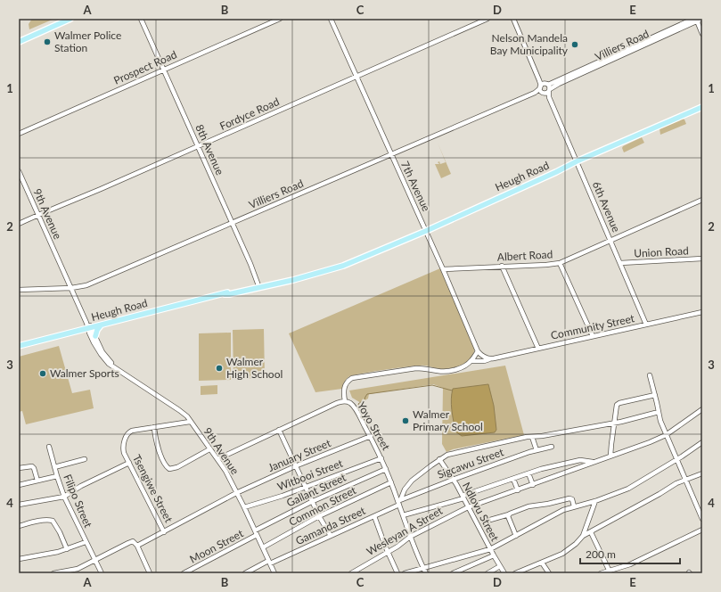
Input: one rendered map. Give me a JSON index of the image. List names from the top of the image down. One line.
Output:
{"streets":{"main road":["Heugh Road"],"street":["Villiers Road","Prospect Road","Fordyce Road","8th Avenue","7th Avenue","6th Avenue","9th Avenue","Union Road","Albert Road","Community Street","Yoyo Street","January Street","Sigcawu Street","Witbooi Street","Tsengiwe Street","Gallant Street","Filipo Street","Common Street","Ndlovu Street","Gamanda Street","Wesleyan A Street","Moon Street"]},"crossings":[["Villiers Road","8th Avenue"],["Villiers Road","7th Avenue"],["Villiers Road","6th Avenue"],["Villiers Road","9th Avenue"],["Prospect Road","8th Avenue"],["Fordyce Road","8th Avenue"],["Fordyce Road","7th Avenue"],["Fordyce Road","9th Avenue"],["8th Avenue","Heugh Road"],["Heugh Road","7th Avenue"],["Heugh Road","6th Avenue"],["Heugh Road","9th Avenue"],["7th Avenue","Albert Road"],["7th Avenue","Community Street"],["6th Avenue","Union Road"],["6th Avenue","Albert Road"],["6th Avenue","Community Street"],["9th Avenue","Yoyo Street"],["9th Avenue","January Street"],["9th Avenue","Witbooi Street"],["9th Avenue","Tsengiwe Street"],["9th Avenue","Gallant Street"],["9th Avenue","Common Street"],["9th Avenue","Gamanda Street"],["9th Avenue","Moon Street"],["Yoyo Street","January Street"],["Yoyo Street","Sigcawu Street"],["Yoyo Street","Witbooi Street"],["Yoyo Street","Gallant Street"],["Yoyo Street","Common Street"],["Yoyo Street","Gamanda Street"],["Yoyo Street","Wesleyan A Street"],["January Street","Tsengiwe Street"],["Sigcawu Street","Ndlovu Street"],["Sigcawu Street","Gamanda Street"],["Ndlovu Street","Wesleyan A Street"]],"places":["Walmer Police Station","Nelson Mandela Bay Municipality","Walmer High School","Walmer Sports","Walmer Primary School"],"scale_bar":"200 m","grid":{"columns":["A","B","C","D","E"],"rows":["1","2","3","4"]}}
